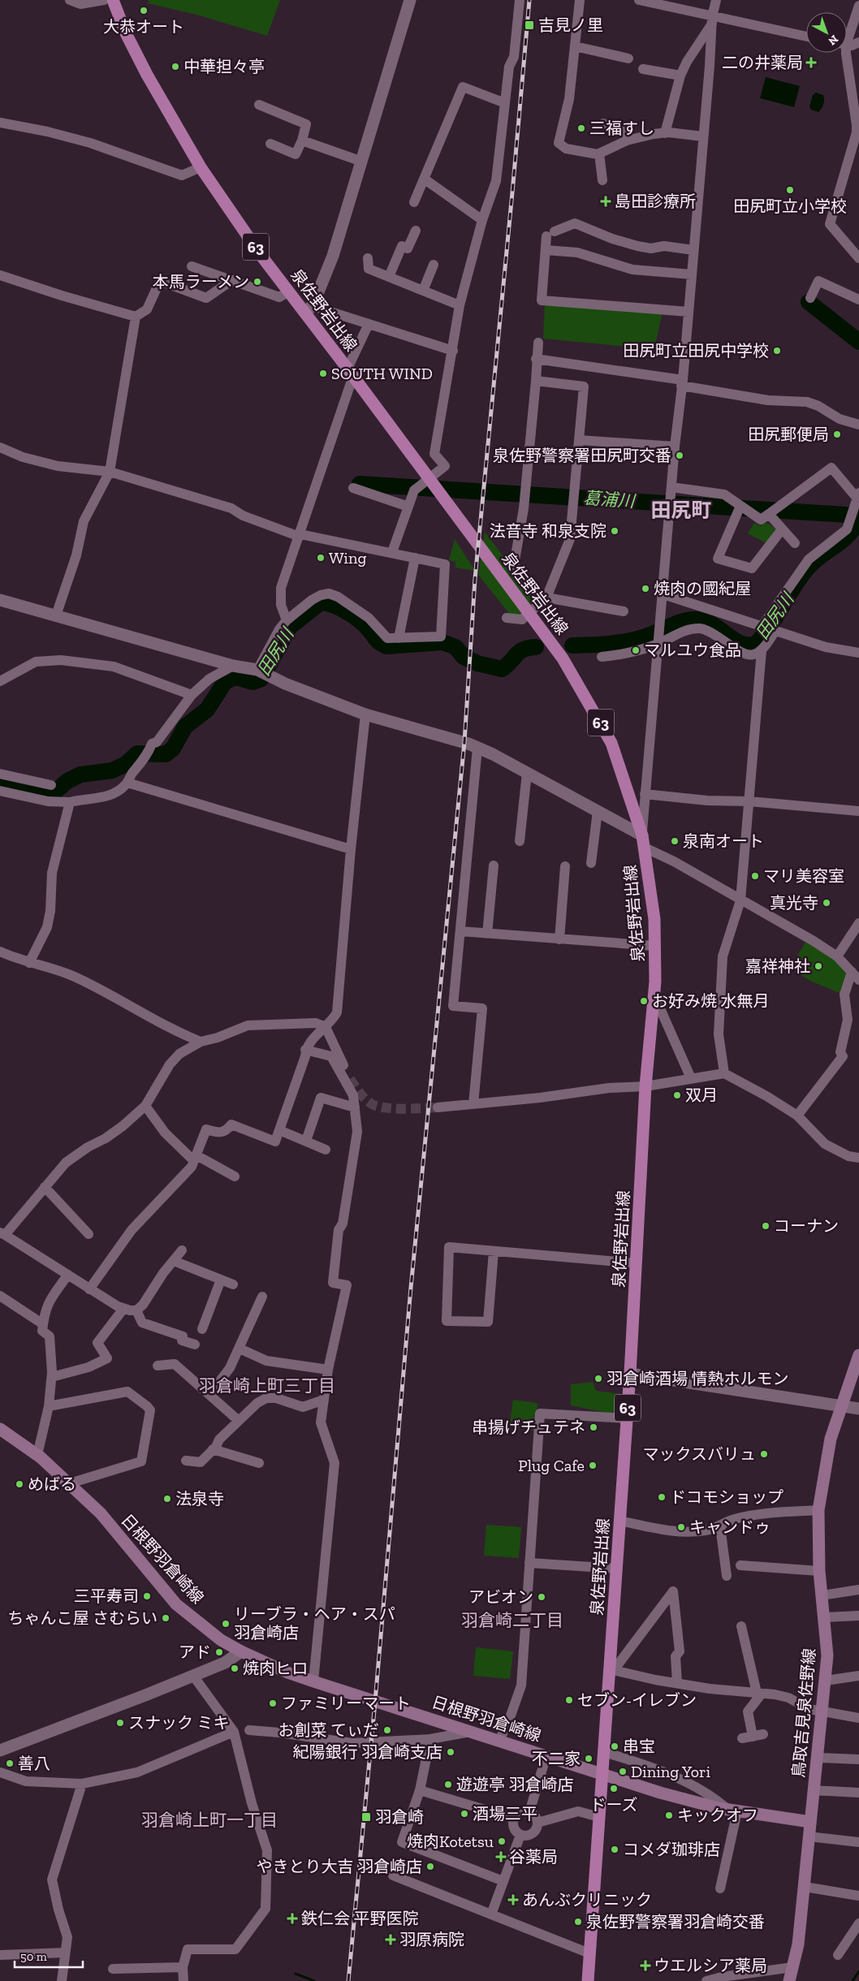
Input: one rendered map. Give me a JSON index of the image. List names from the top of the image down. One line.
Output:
{"streets":{"main road":["63","泉佐野岩出線","日根野羽倉崎線","鳥取吉見泉佐野線"]},"crossings":[["泉佐野岩出線","日根野羽倉崎線"],["日根野羽倉崎線","鳥取吉見泉佐野線"]],"districts":["田尻町","羽倉崎上町三丁目","羽倉崎二丁目","羽倉崎上町一丁目"],"water":["葛浦川","田尻川"],"places":{"other":["大恭オート","中華担々亭","三福すし","田尻町立小学校","本馬ラーメン","田尻町立田尻中学校","SOUTH WIND","田尻郵便局","泉佐野警察署田尻町交番","法音寺 和泉支院","Wing","焼肉の國紀屋","マルユウ食品","泉南オート","マリ美容室","真光寺","嘉祥神社","お好み焼 水無月","双月","コーナン","羽倉崎酒場 情熱ホルモン","串揚げチュテネ","マックスバリュ","Plug Cafe","めばる","ドコモショップ","法泉寺","キャンドゥ","三平寿司","アビオン","ちゃんこ屋 さむらい","リーブラ・ヘア・スパ 羽倉崎店","アド","焼肉ヒロ","セブン-イレブン","ファミリーマート","スナック ミキ","お創菜 てぃだ","串宝","紀陽銀行 羽倉崎支店","不二家","善八","Dining Yori","遊遊亭 羽倉崎店","ドーズ","酒場三平","キックオフ","焼肉Kotetsu","コメダ珈琲店","やきとり大吉 羽倉崎店","泉佐野警察署羽倉崎交番"],"transit":["吉見ノ里","羽倉崎"],"health":["二の井薬局","島田診療所","谷薬局","あんぶクリニック","鉄仁会 平野医院","羽原病院","ウエルシア薬局"]},"scale_bar":"50 m","north":"bottom right"}
